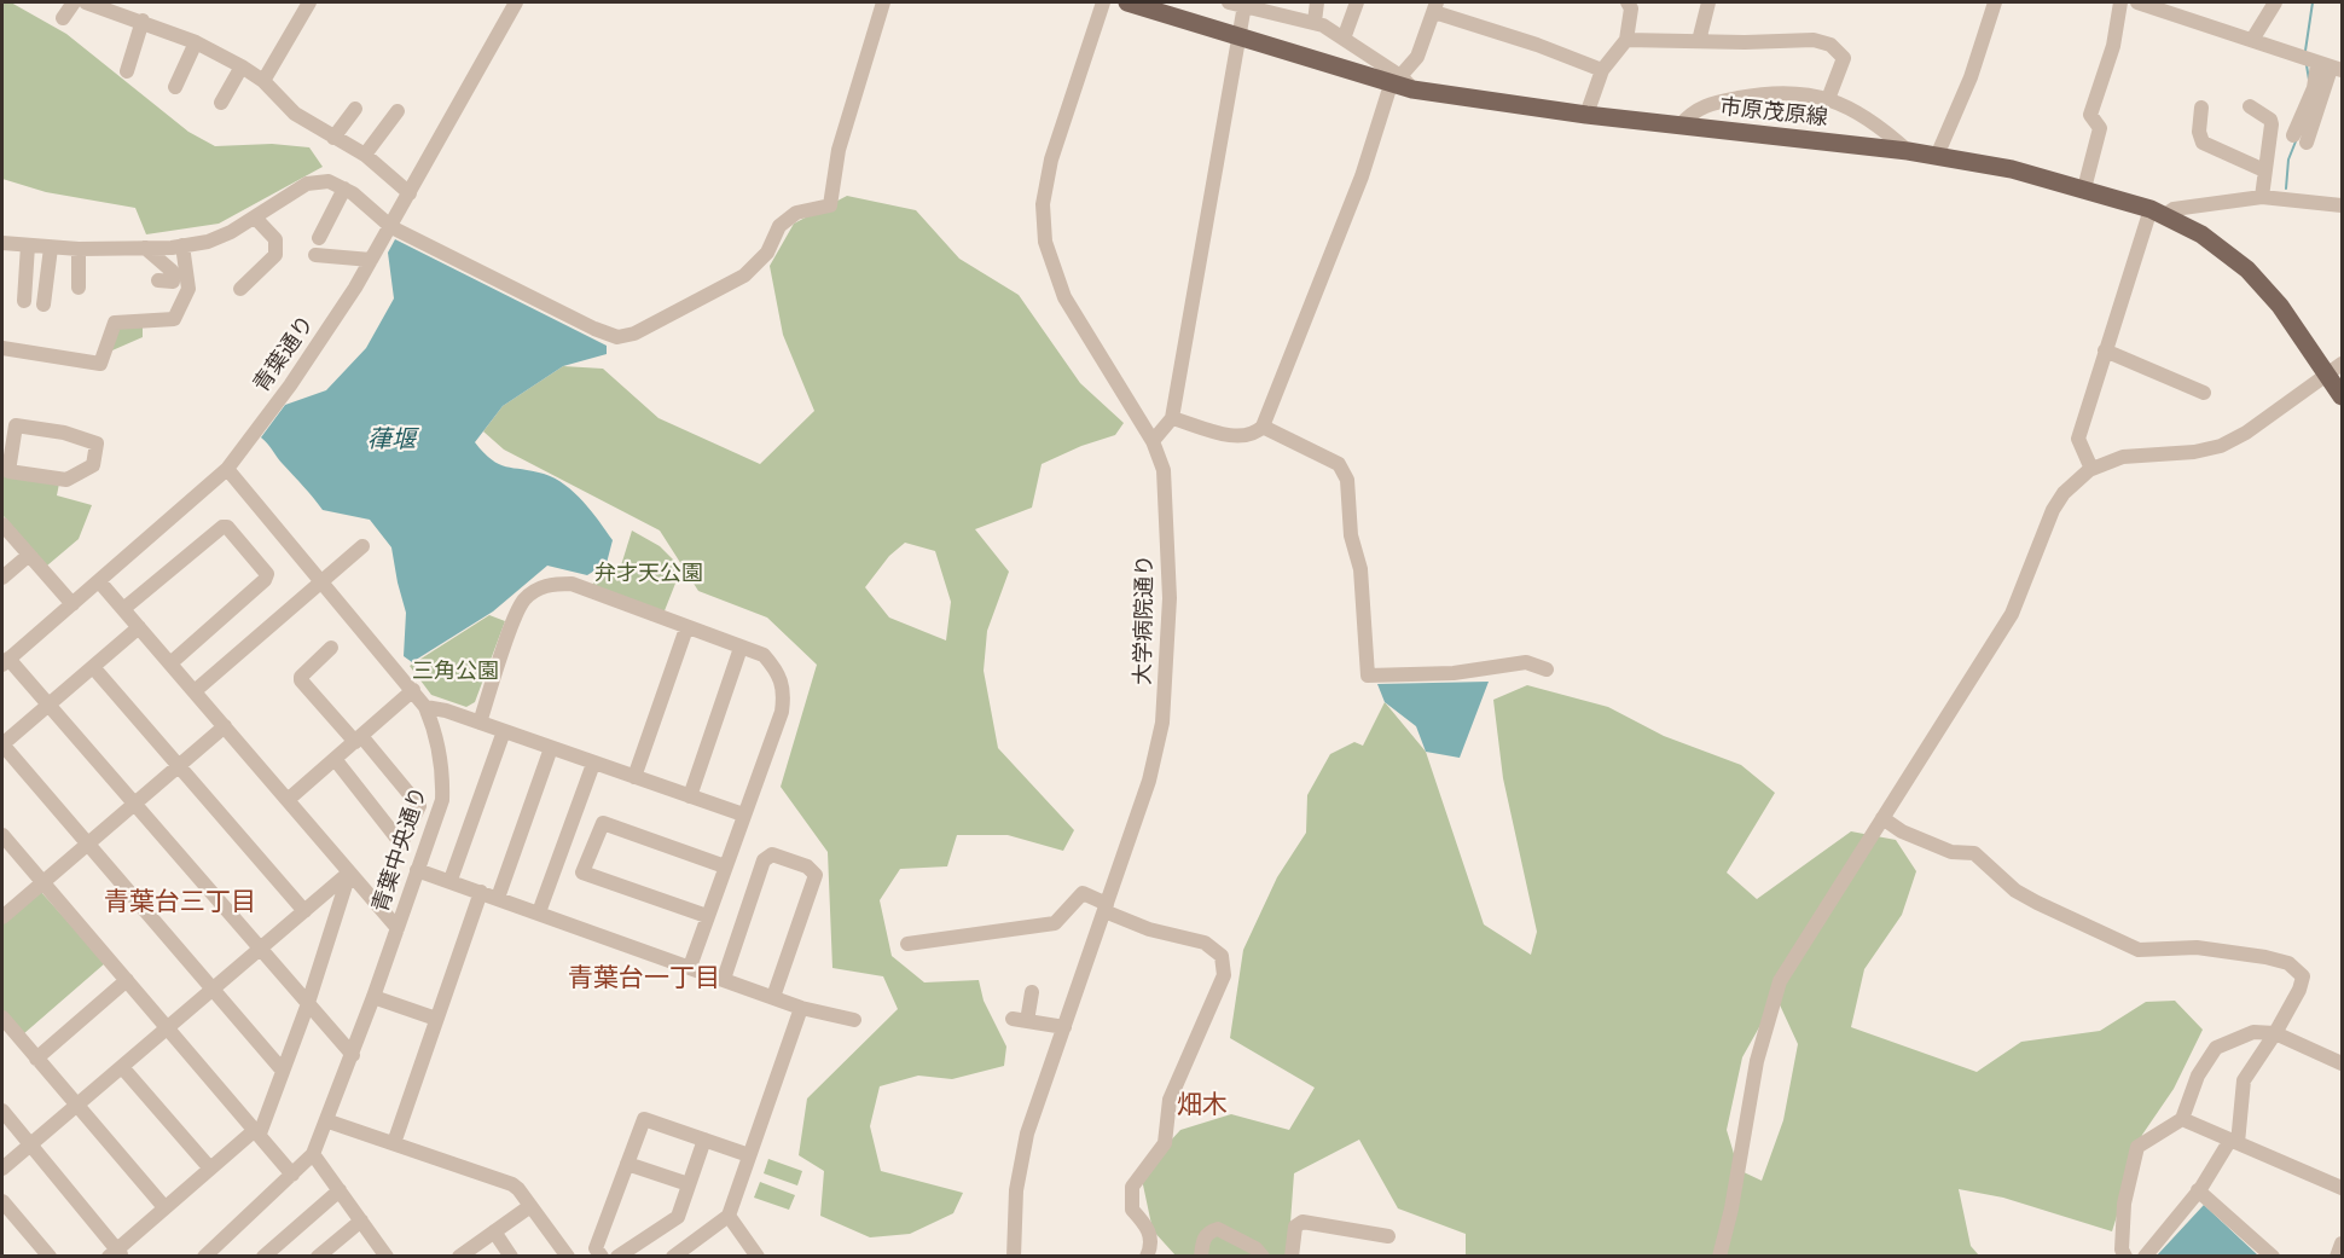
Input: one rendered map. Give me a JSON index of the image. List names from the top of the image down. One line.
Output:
{"streets":{"main road":["市原茂原線"],"street":["青葉通り","大学病院通り","青葉中央通り"]},"crossings":[["青葉通り","青葉中央通り"]],"districts":["青葉台三丁目","青葉台一丁目","畑木"],"water":["葎堰"],"parks":["弁才天公園","三角公園"]}
